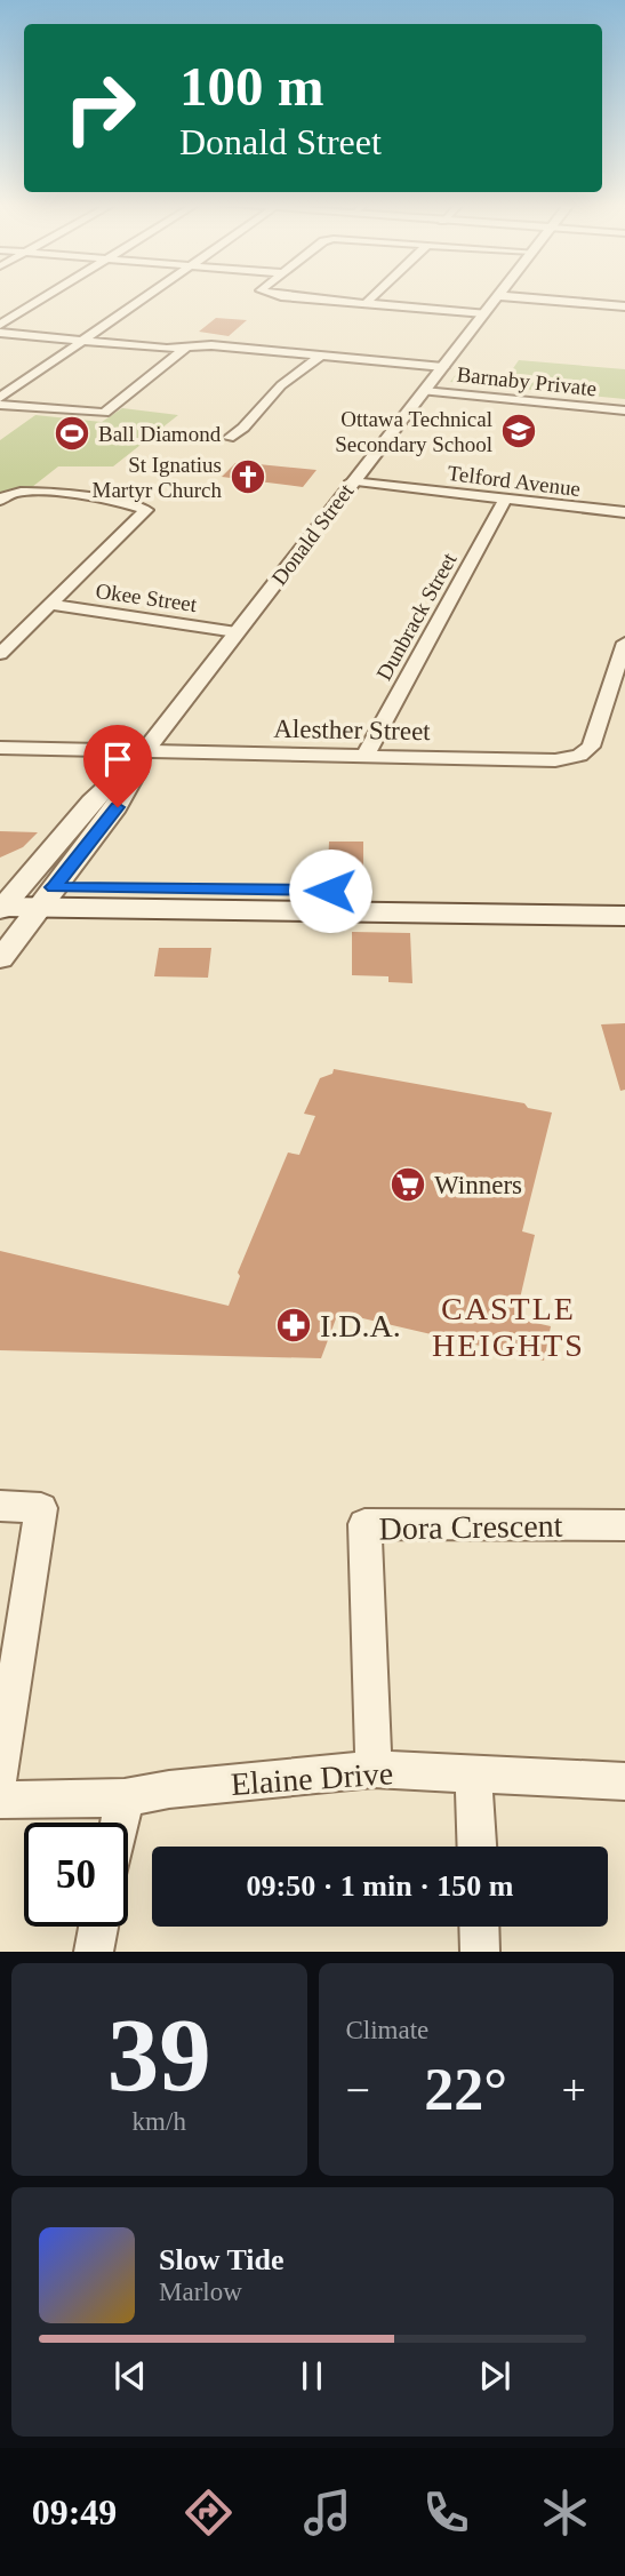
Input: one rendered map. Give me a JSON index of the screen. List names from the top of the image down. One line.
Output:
{"streets":{"street":["Barnaby Private","Telford Avenue","Donald Street","Okee Street","Dunbrack Street","Alesther Street","Dora Crescent","Elaine Drive"]},"crossings":[["Barnaby Private","Donald Street"],["Telford Avenue","Donald Street"],["Telford Avenue","Dunbrack Street"],["Donald Street","Okee Street"],["Donald Street","Alesther Street"],["Dunbrack Street","Alesther Street"],["Dora Crescent","Elaine Drive"]],"districts":["CASTLE HEIGHTS"],"places":{"school or university":["Ottawa Technical Secondary School"],"sports":["Ball Diamond"],"church":["St Ignatius Martyr Church"],"supermarket":["Winners"],"pharmacy":["I.D.A."]},"page":{"turn":["100 m","Donald Street"],"limit":"50","trip":"09:50 · 1 min · 150 m","tile":[["39","km/h"],"Climate"],"heat":["−","22°","+"],"song":["Slow Tide","Marlow"],"tabs":"09:49"}}
